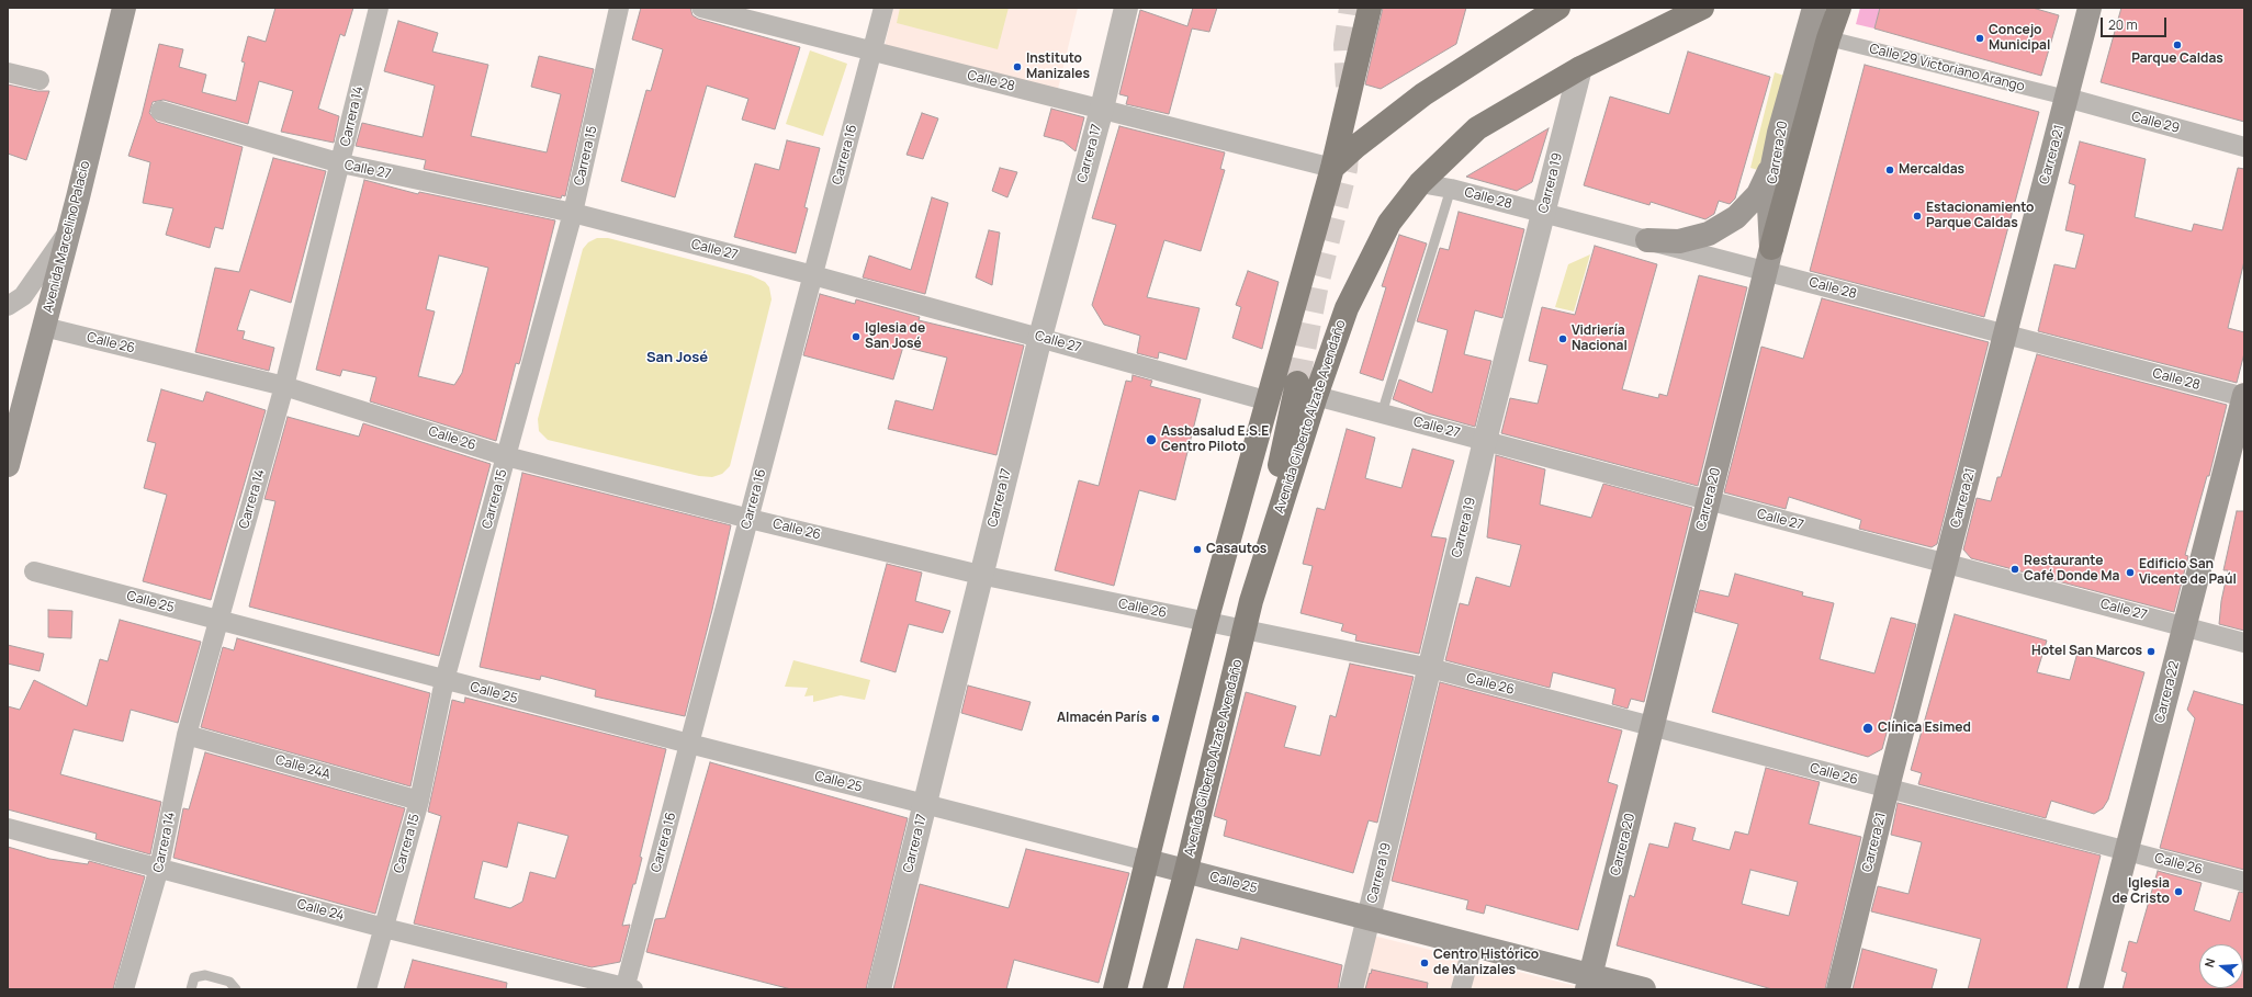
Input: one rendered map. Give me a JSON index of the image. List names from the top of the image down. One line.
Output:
{"streets":{"main road":["Carrera 20","Carrera 21","Avenida Marcelino Palacio","Avenida Gilberto Alzate Avendaño","Calle 25","Carrera 22"],"street":["Calle 29 Victoriano Arango","Calle 28","Carrera 14","Calle 29","Carrera 17","Carrera 16","Carrera 15","Calle 27","Carrera 19","Calle 26","Calle 24A","Calle 24"]},"crossings":[["Calle 29 Victoriano Arango","Calle 29"],["Calle 29 Victoriano Arango","Carrera 21"],["Calle 28","Carrera 20"],["Calle 28","Carrera 17"],["Calle 28","Carrera 16"],["Calle 28","Carrera 21"],["Calle 28","Carrera 19"],["Calle 28","Avenida Gilberto Alzate Avendaño"],["Calle 28","Carrera 22"],["Carrera 14","Calle 27"],["Carrera 14","Calle 26"],["Carrera 14","Calle 25"],["Carrera 14","Calle 24A"],["Carrera 14","Calle 24"],["Calle 29","Carrera 21"],["Carrera 20","Calle 27"],["Carrera 20","Calle 26"],["Carrera 20","Calle 25"],["Carrera 17","Calle 27"],["Carrera 17","Calle 26"],["Carrera 17","Calle 25"],["Carrera 16","Calle 27"],["Carrera 16","Calle 26"],["Carrera 16","Calle 25"],["Carrera 16","Calle 24"],["Carrera 21","Calle 27"],["Carrera 21","Calle 26"],["Carrera 15","Calle 27"],["Carrera 15","Calle 26"],["Carrera 15","Calle 25"],["Carrera 15","Calle 24A"],["Carrera 15","Calle 24"],["Calle 27","Carrera 19"],["Calle 27","Avenida Gilberto Alzate Avendaño"],["Calle 27","Carrera 22"],["Carrera 19","Calle 26"],["Carrera 19","Avenida Gilberto Alzate Avendaño"],["Carrera 19","Calle 25"],["Avenida Marcelino Palacio","Calle 26"],["Calle 26","Avenida Gilberto Alzate Avendaño"],["Calle 26","Carrera 22"],["Avenida Gilberto Alzate Avendaño","Calle 25"]],"districts":["San José"],"places":["Concejo Municipal","Parque Caldas","Instituto Manizales","Mercaldas","Estacionamiento Parque Caldas","Iglesia de San José","Vidriería Nacional","Assbasalud E.S.E Centro Piloto","Casautos","Restaurante Café Donde Ma","Edificio San Vicente de Paúl","Hotel San Marcos","Almacén París","Clínica Esimed","Iglesia de Cristo","Centro Histórico de Manizales"],"scale_bar":"20 m","north":"left"}
